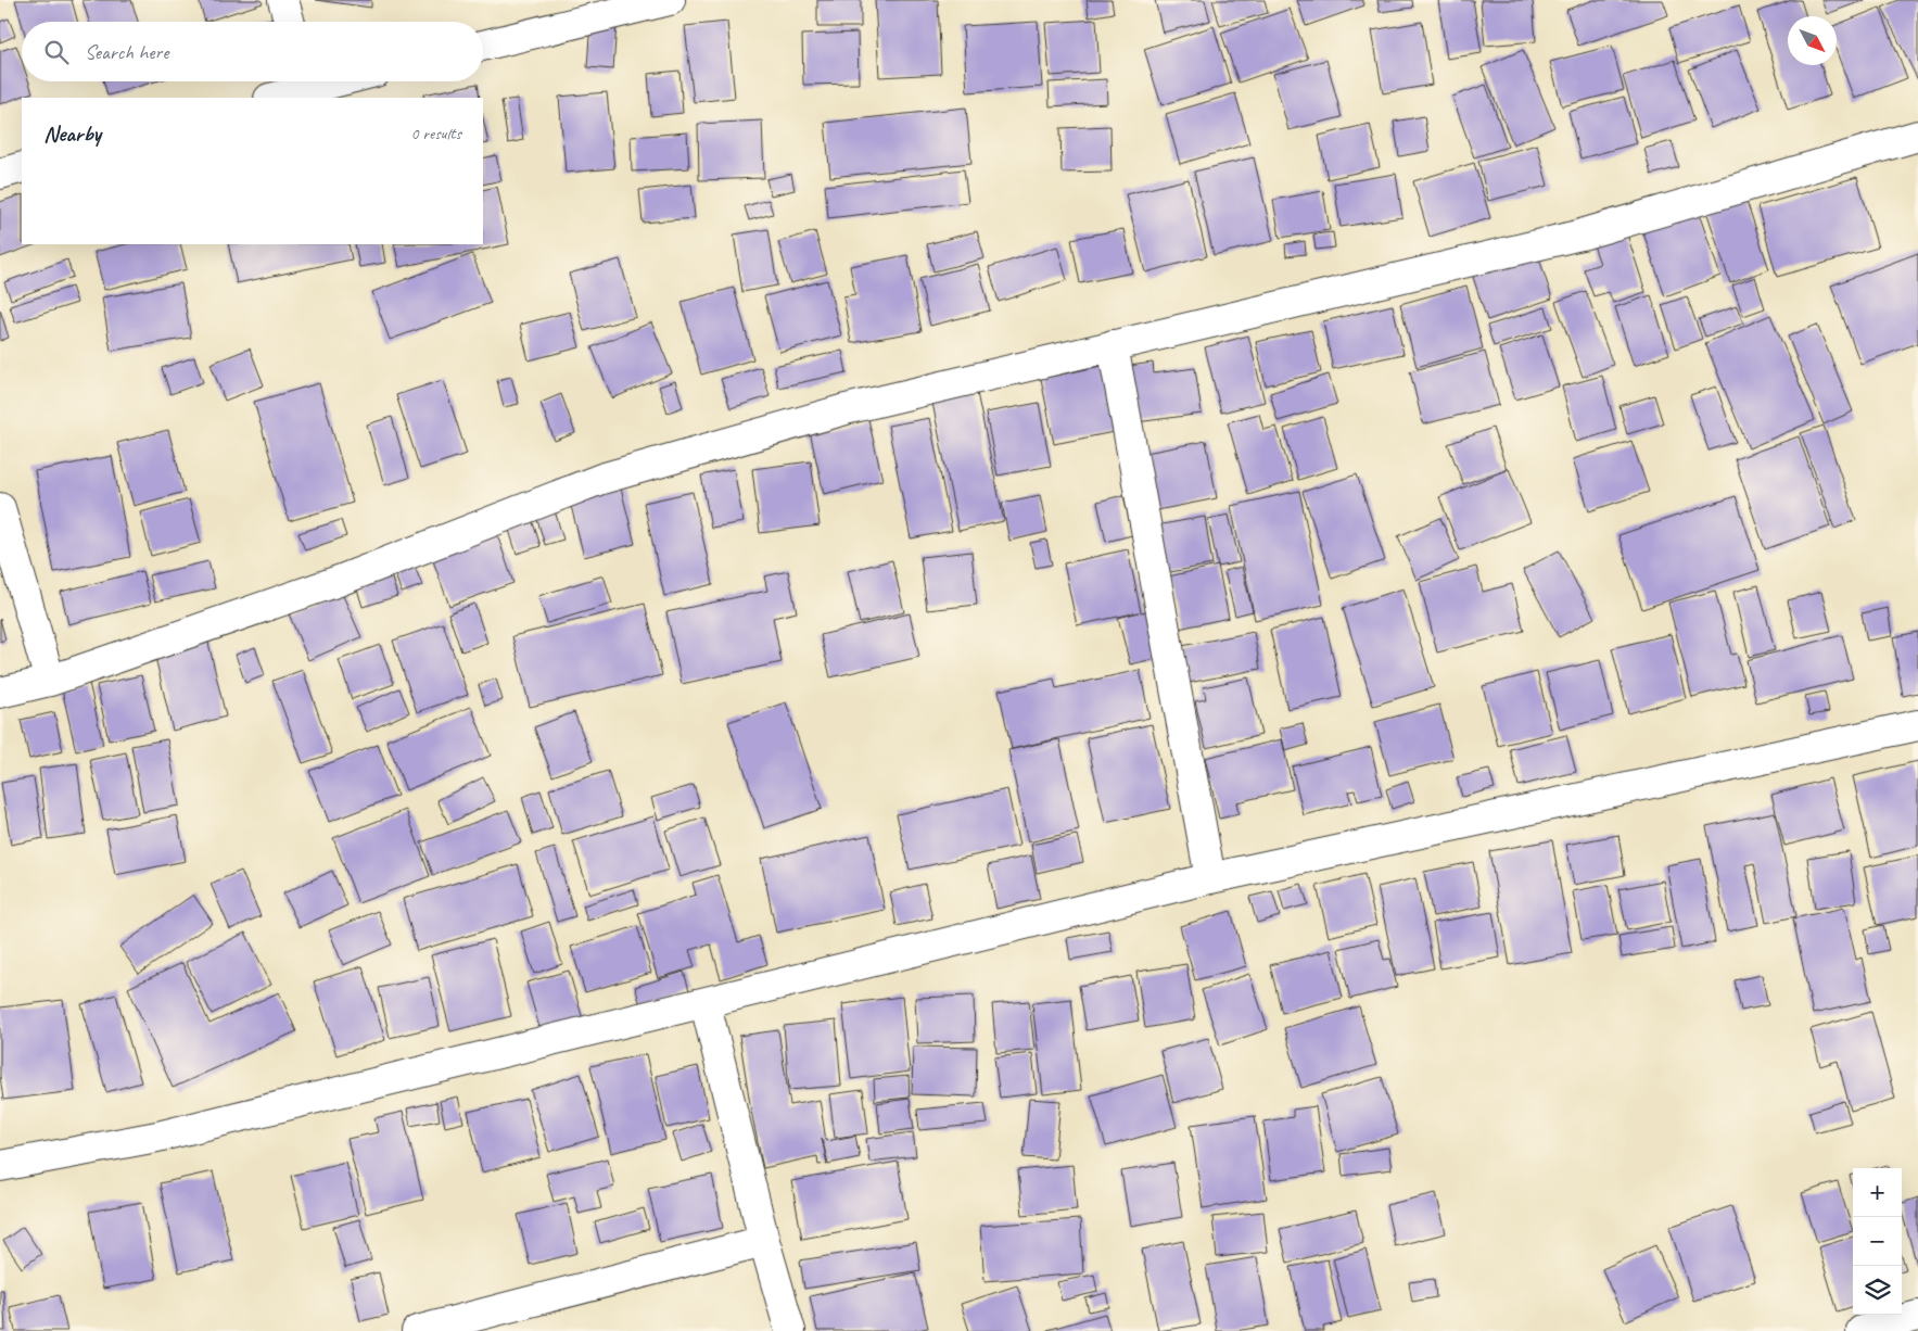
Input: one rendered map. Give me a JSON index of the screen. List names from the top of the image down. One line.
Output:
{"north":"bottom right","page":{"search":"Search here","heading":["Nearby","0 results"],"map_buttons":["+","−"]}}
